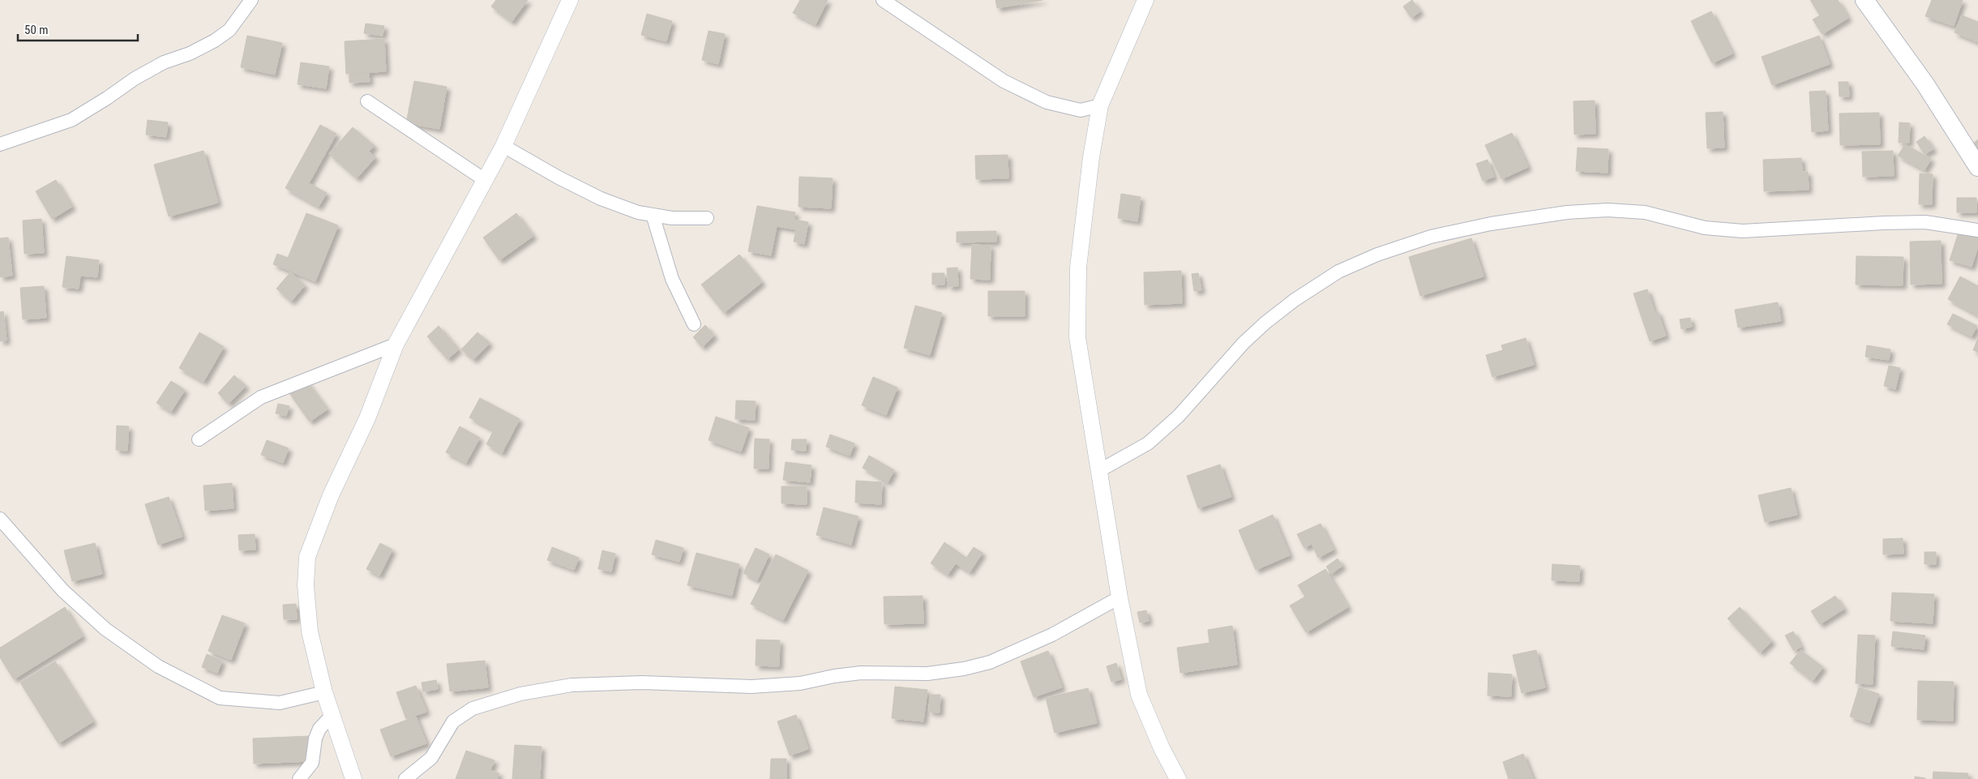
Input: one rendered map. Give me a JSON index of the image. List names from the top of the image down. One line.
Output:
{"scale_bar":"50 m"}
